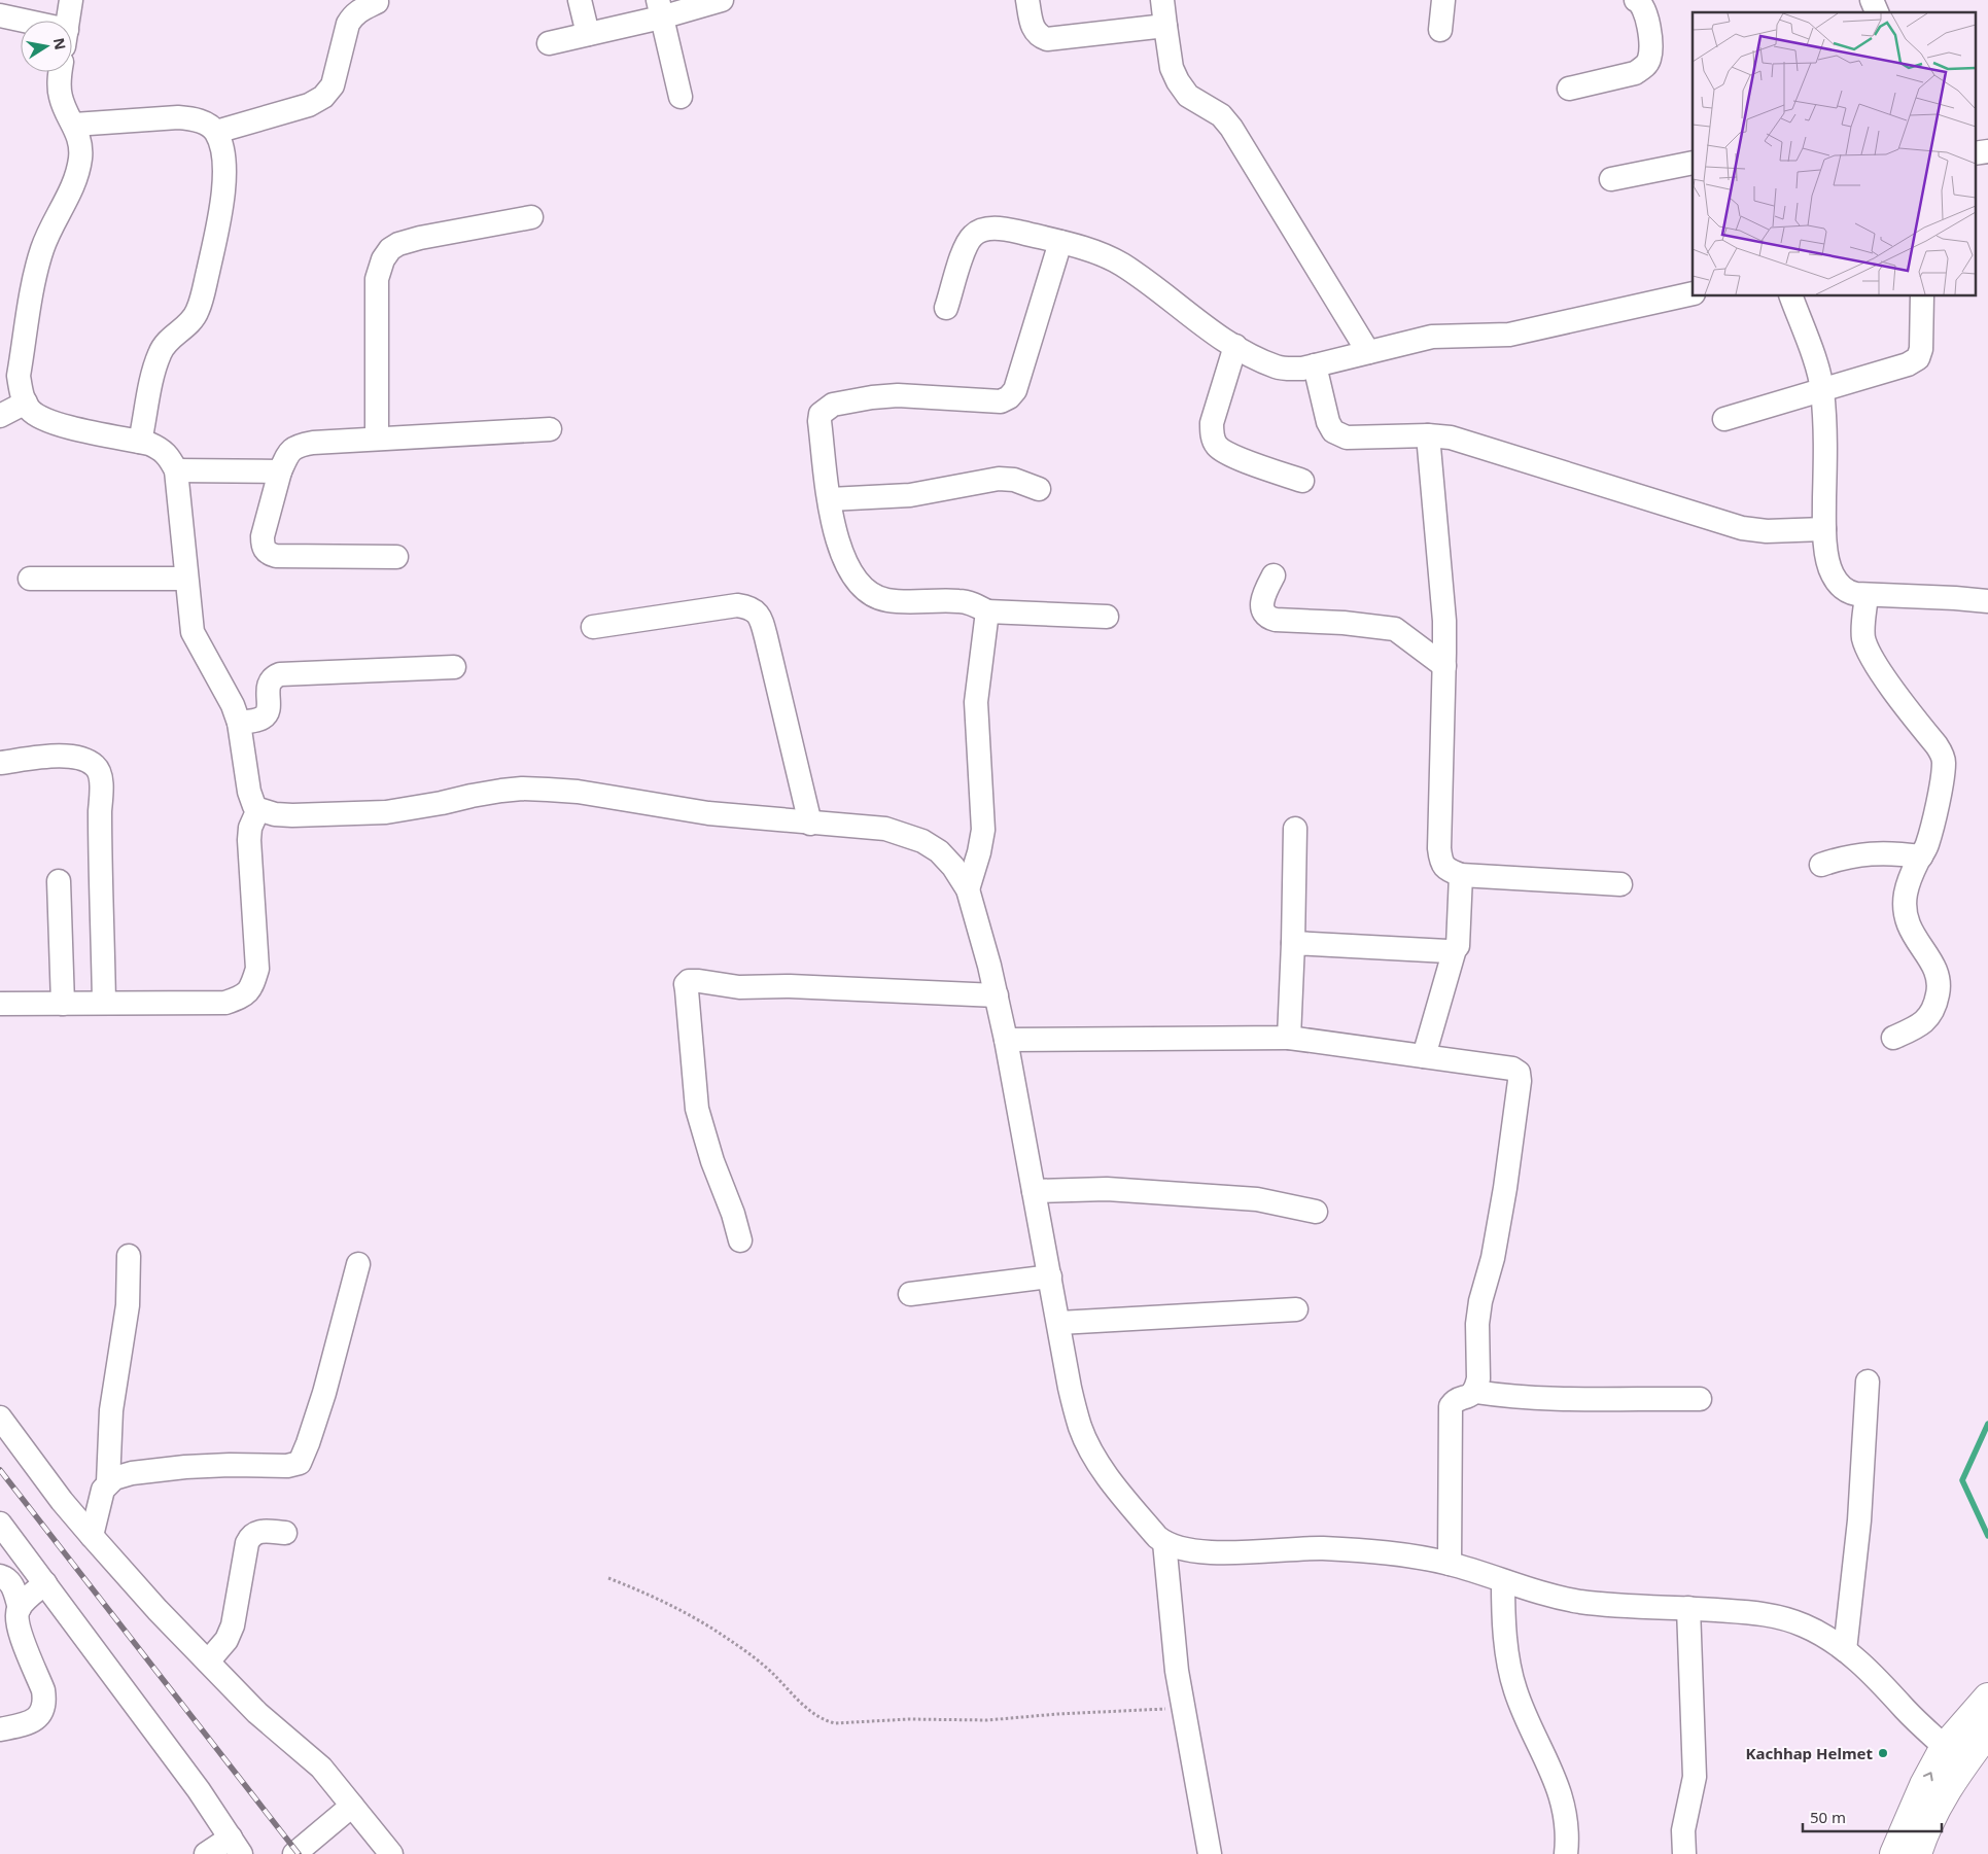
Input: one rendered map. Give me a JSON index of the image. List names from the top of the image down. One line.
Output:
{"places":["Kachhap Helmet"],"scale_bar":"50 m","north":"right"}
